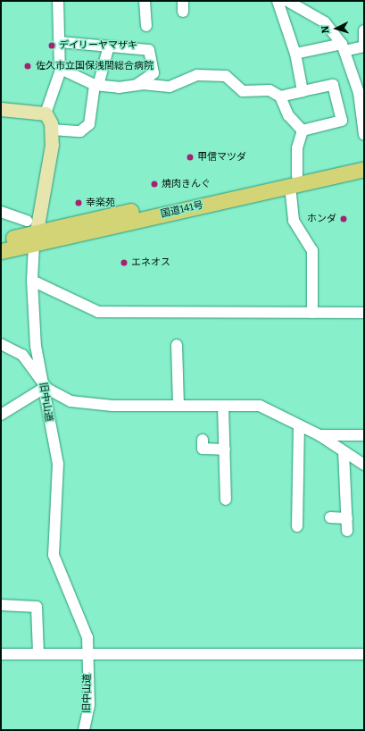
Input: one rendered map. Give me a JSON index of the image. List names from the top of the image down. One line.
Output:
{"streets":{"highway":["国道141号"],"main road":["旧中山道"]},"crossings":[["国道141号","旧中山道"]],"places":["デイリーヤマザキ","佐久市立国保浅間総合病院","甲信マツダ","焼肉きんぐ","幸楽苑","ホンダ","エネオス"],"north":"left"}
